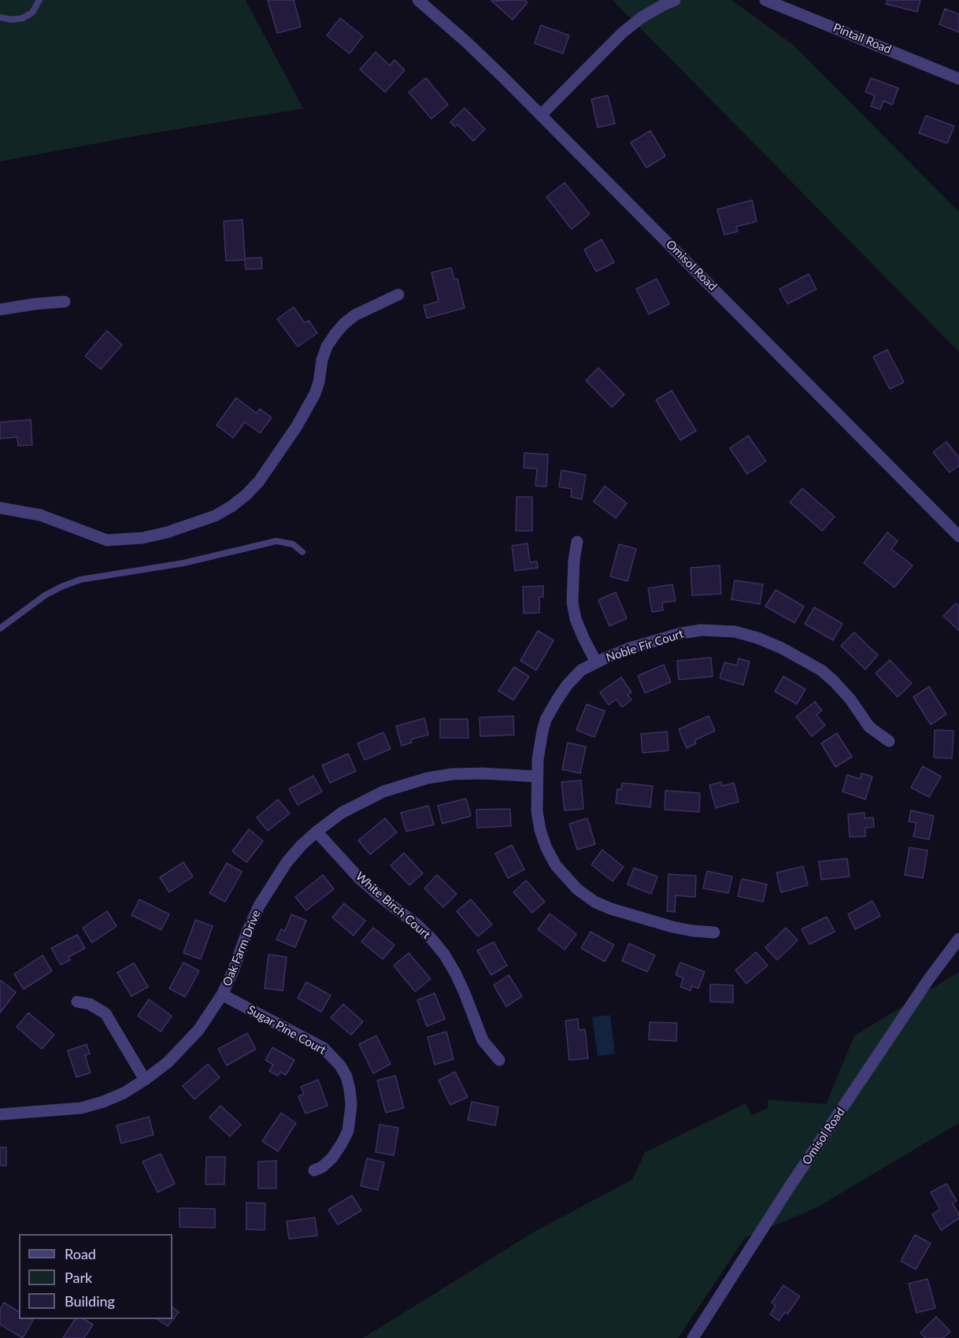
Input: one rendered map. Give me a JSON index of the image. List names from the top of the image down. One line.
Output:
{"streets":{"street":["Pintail Road","Omisol Road","Noble Fir Court","White Birch Court","Oak Farm Drive","Sugar Pine Court"]},"crossings":[["Noble Fir Court","Oak Farm Drive"],["White Birch Court","Oak Farm Drive"],["Oak Farm Drive","Sugar Pine Court"]],"legend":["Road","Park","Building"]}
